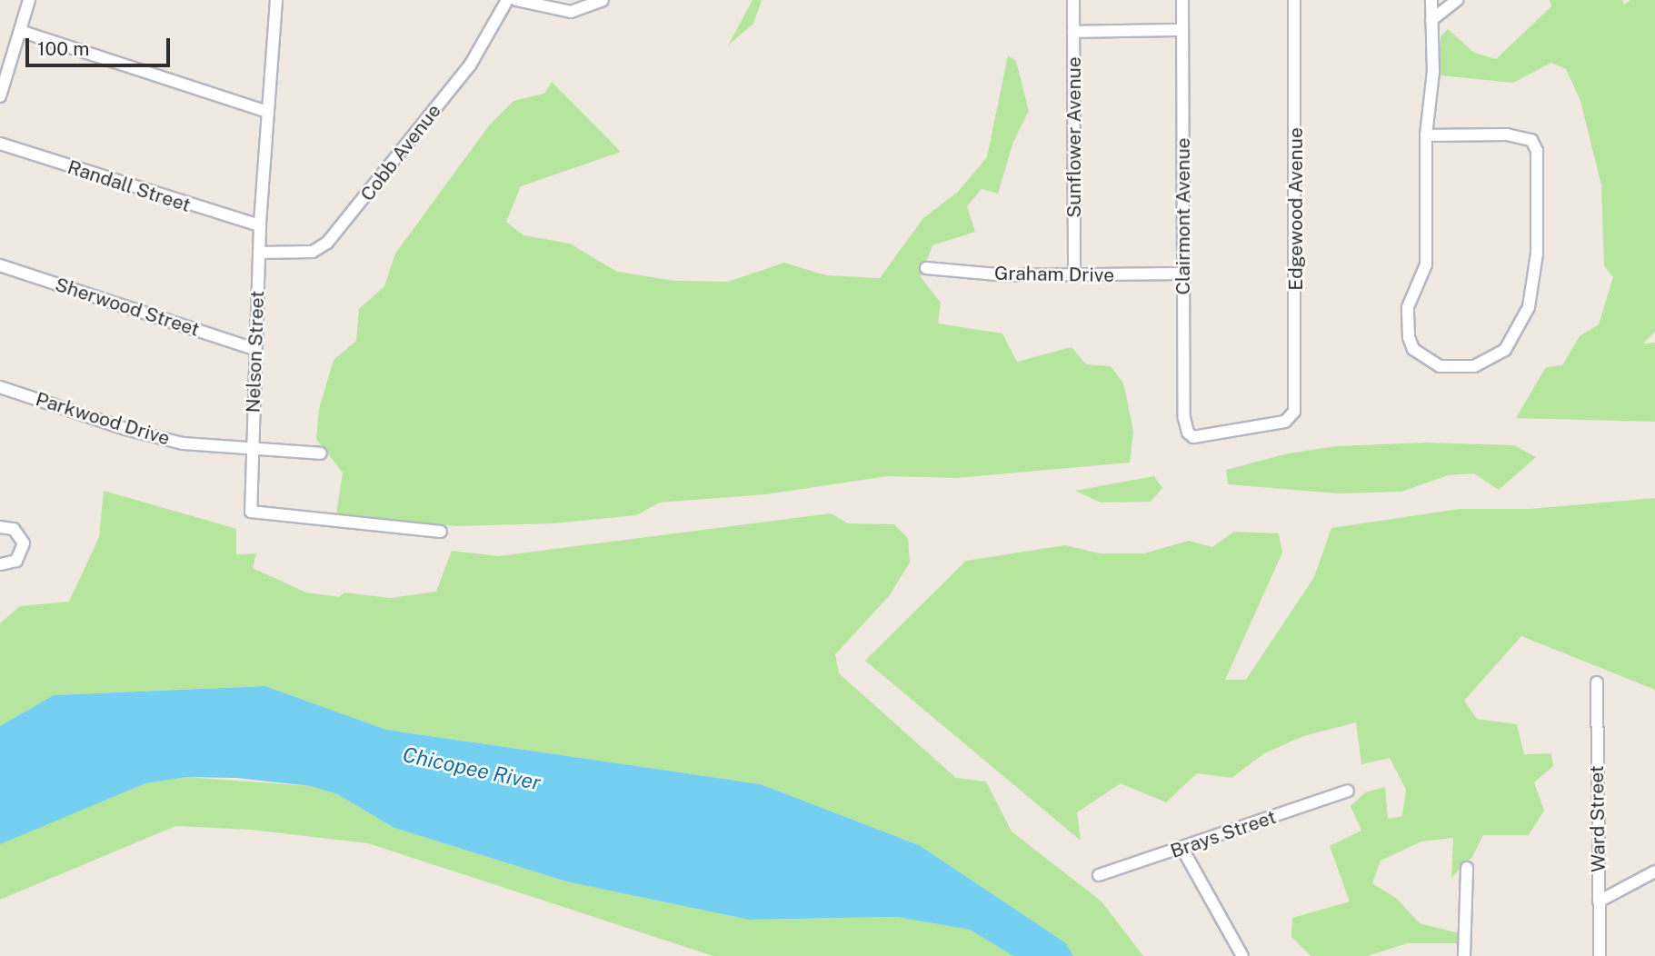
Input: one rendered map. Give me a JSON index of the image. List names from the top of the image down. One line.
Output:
{"streets":{"street":["Sunflower Avenue","Cobb Avenue","Randall Street","Edgewood Avenue","Clairmont Avenue","Graham Drive","Sherwood Street","Nelson Street","Parkwood Drive","Ward Street","Brays Street"]},"crossings":[["Sunflower Avenue","Graham Drive"],["Cobb Avenue","Nelson Street"],["Randall Street","Nelson Street"],["Edgewood Avenue","Clairmont Avenue"],["Clairmont Avenue","Graham Drive"],["Sherwood Street","Nelson Street"],["Nelson Street","Parkwood Drive"]],"water":["Chicopee River"],"scale_bar":"100 m"}
